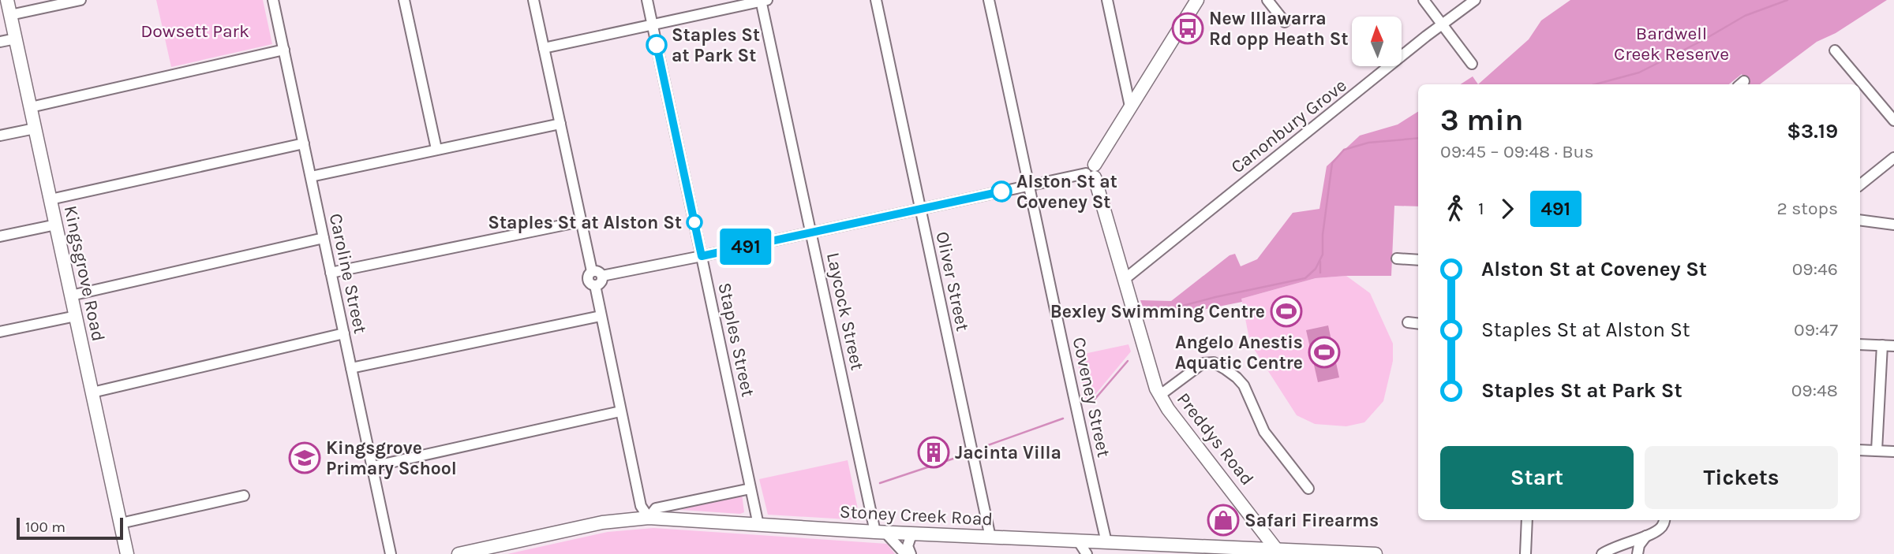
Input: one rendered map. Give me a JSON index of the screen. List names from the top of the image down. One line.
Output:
{"streets":{"main road":["Kingsgrove Road","Preddys Road","Stoney Creek Road"],"street":["Canonbury Grove","Caroline Street","Oliver Street","Laycock Street","Staples Street","Coveney Street"]},"crossings":[["Canonbury Grove","Preddys Road"],["Oliver Street","Stoney Creek Road"],["Laycock Street","Stoney Creek Road"],["Staples Street","Stoney Creek Road"],["Coveney Street","Stoney Creek Road"],["Preddys Road","Stoney Creek Road"]],"parks":["Dowsett Park","Bardwell Creek Reserve"],"places":{"bus stop":["New Illawarra Rd opp Heath St"],"other":["Staples St at Park St","Alston St at Coveney St","Staples St at Alston St"],"sports":["Bexley Swimming Centre","Angelo Anestis Aquatic Centre"],"building":["Jacinta Villa"],"school or university":["Kingsgrove Primary School"],"shop":["Safari Firearms"]},"lines":["bus line 491"],"scale_bar":"100 m","north":"top","page":{"on_map":"491","heading":["3 min","09:45 – 09:48 · Bus","$3.19"],"legs":["1","491","2 stops"],"list":[{"name":"Alston St at Coveney St","value":"09:46"},{"name":"Staples St at Alston St","value":"09:47"},{"name":"Staples St at Park St","value":"09:48"}],"buttons":["Start","Tickets"],"scale":"100 m"}}
